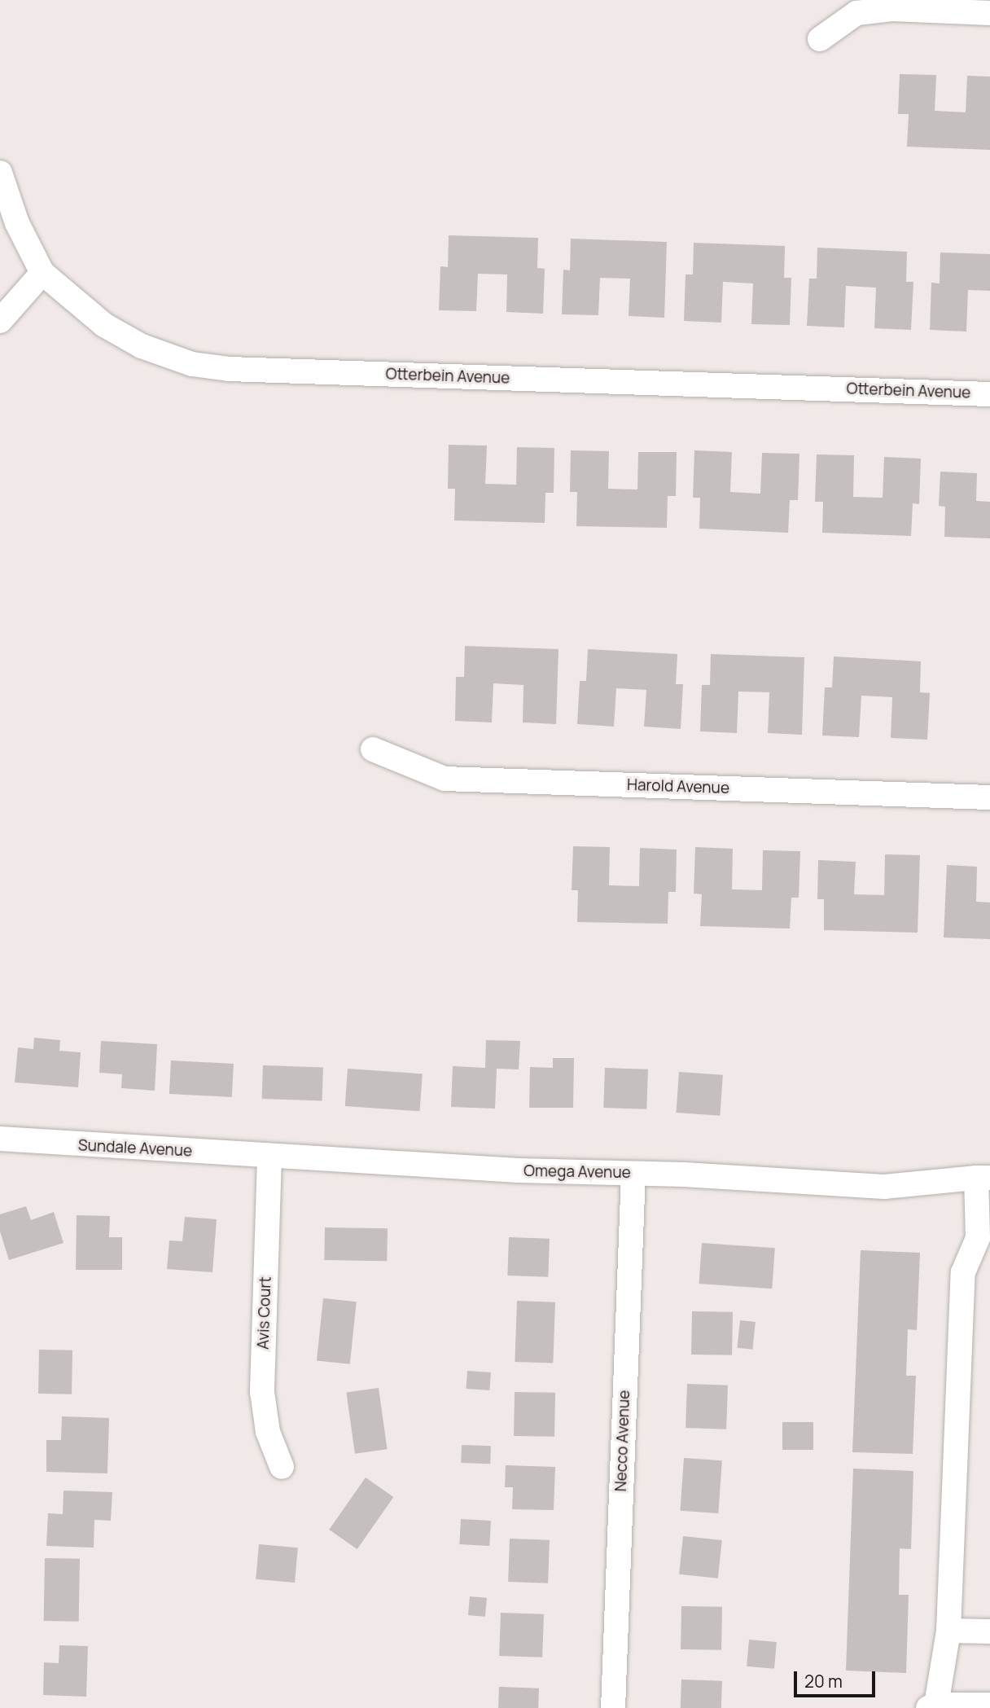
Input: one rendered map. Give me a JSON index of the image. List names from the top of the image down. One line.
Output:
{"streets":{"street":["Otterbein Avenue","Harold Avenue","Sundale Avenue","Omega Avenue","Avis Court","Necco Avenue"]},"crossings":[["Sundale Avenue","Omega Avenue"],["Sundale Avenue","Avis Court"],["Omega Avenue","Avis Court"],["Omega Avenue","Necco Avenue"]],"scale_bar":"20 m"}
